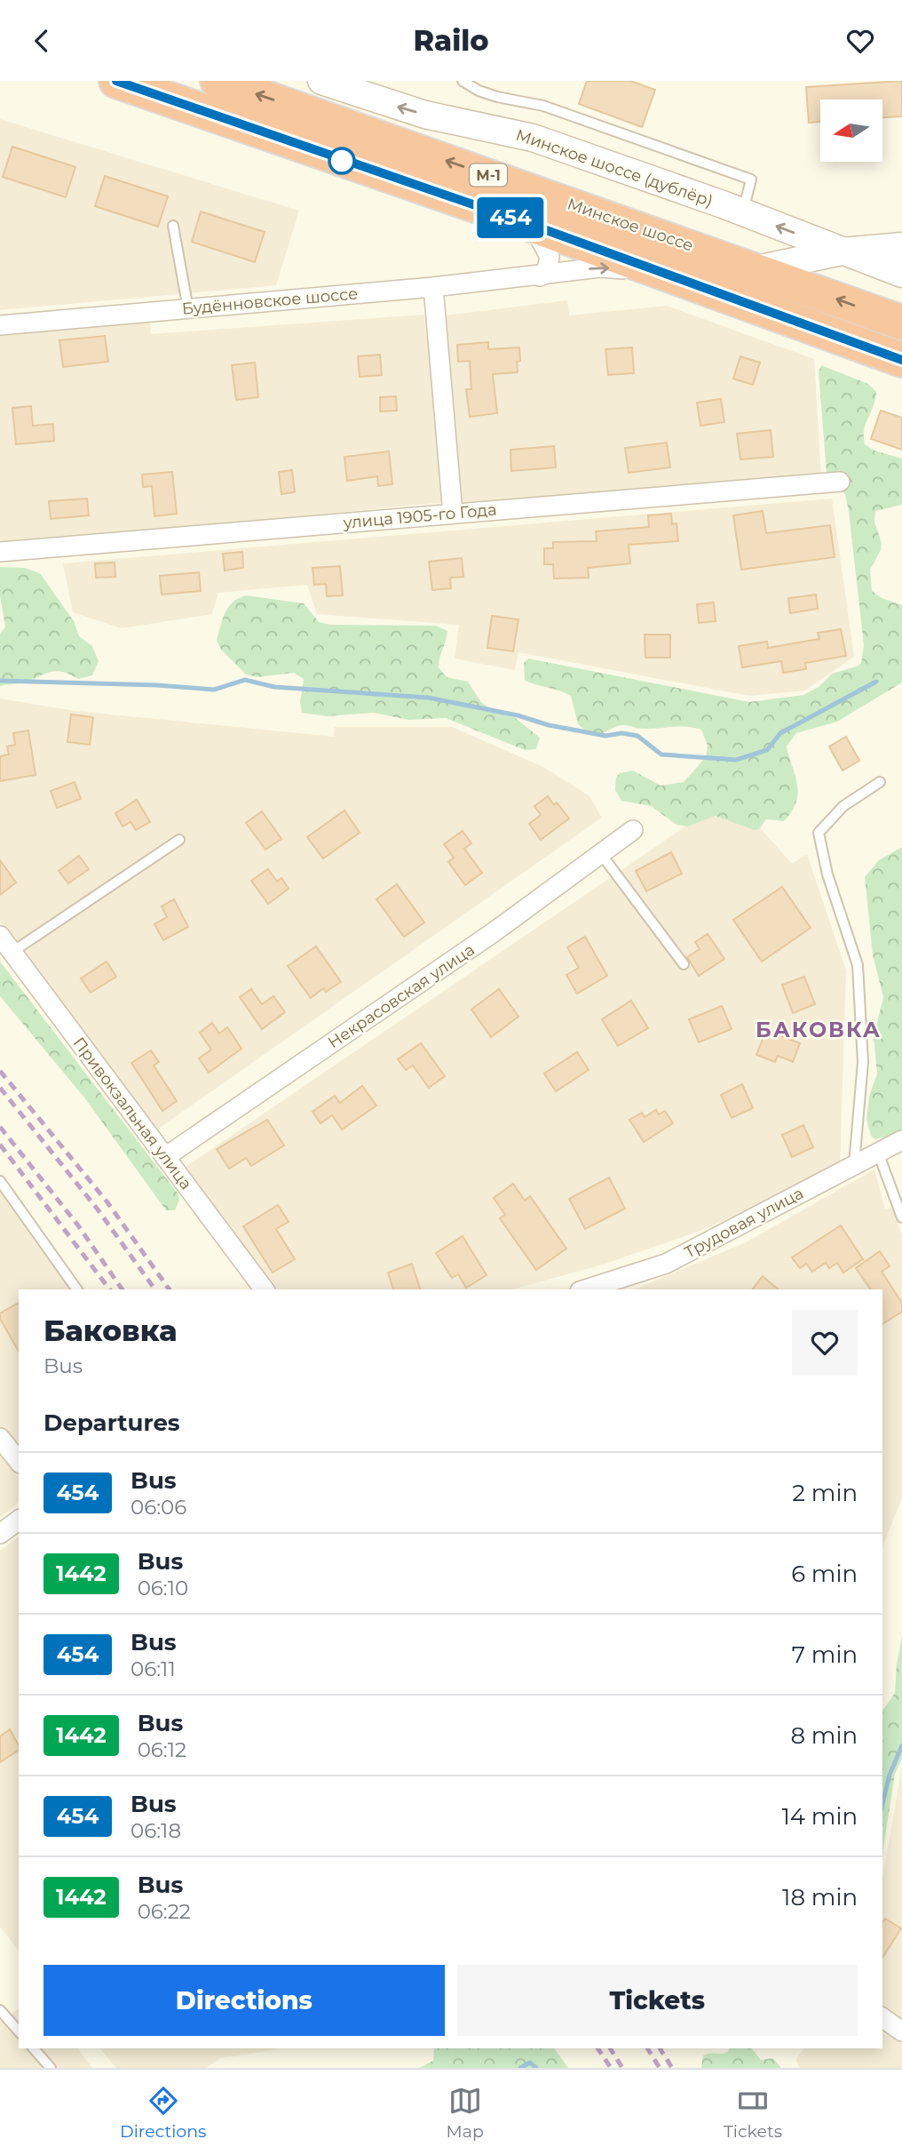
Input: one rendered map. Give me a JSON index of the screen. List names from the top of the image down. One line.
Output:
{"streets":{"highway":["М-1","Минское шоссе"],"main road":["Минское шоссе (дублёр)"],"street":["Будённовское шоссе","улица 1905-го Года","Некрасовская улица","Привокзальная улица","Трудовая улица"]},"crossings":[["Минское шоссе","Будённовское шоссе"],["Некрасовская улица","Привокзальная улица"]],"one_way":["Минское шоссе (дублёр)"],"districts":["БАКОВКА"],"lines":["bus line 454"],"north":"left","page":{"header":"Railo","on_map":"454","heading":[["Баковка","Bus"],"Departures"],"list":[{"mark":"454","name":"Bus","note":"06:06","value":"2 min"},{"mark":"1442","name":"Bus","note":"06:10","value":"6 min"},{"mark":"454","name":"Bus","note":"06:11","value":"7 min"},{"mark":"1442","name":"Bus","note":"06:12","value":"8 min"},{"mark":"454","name":"Bus","note":"06:18","value":"14 min"},{"mark":"1442","name":"Bus","note":"06:22","value":"18 min"}],"buttons":["Directions","Tickets"],"tabs":["Directions","Map","Tickets"]}}
